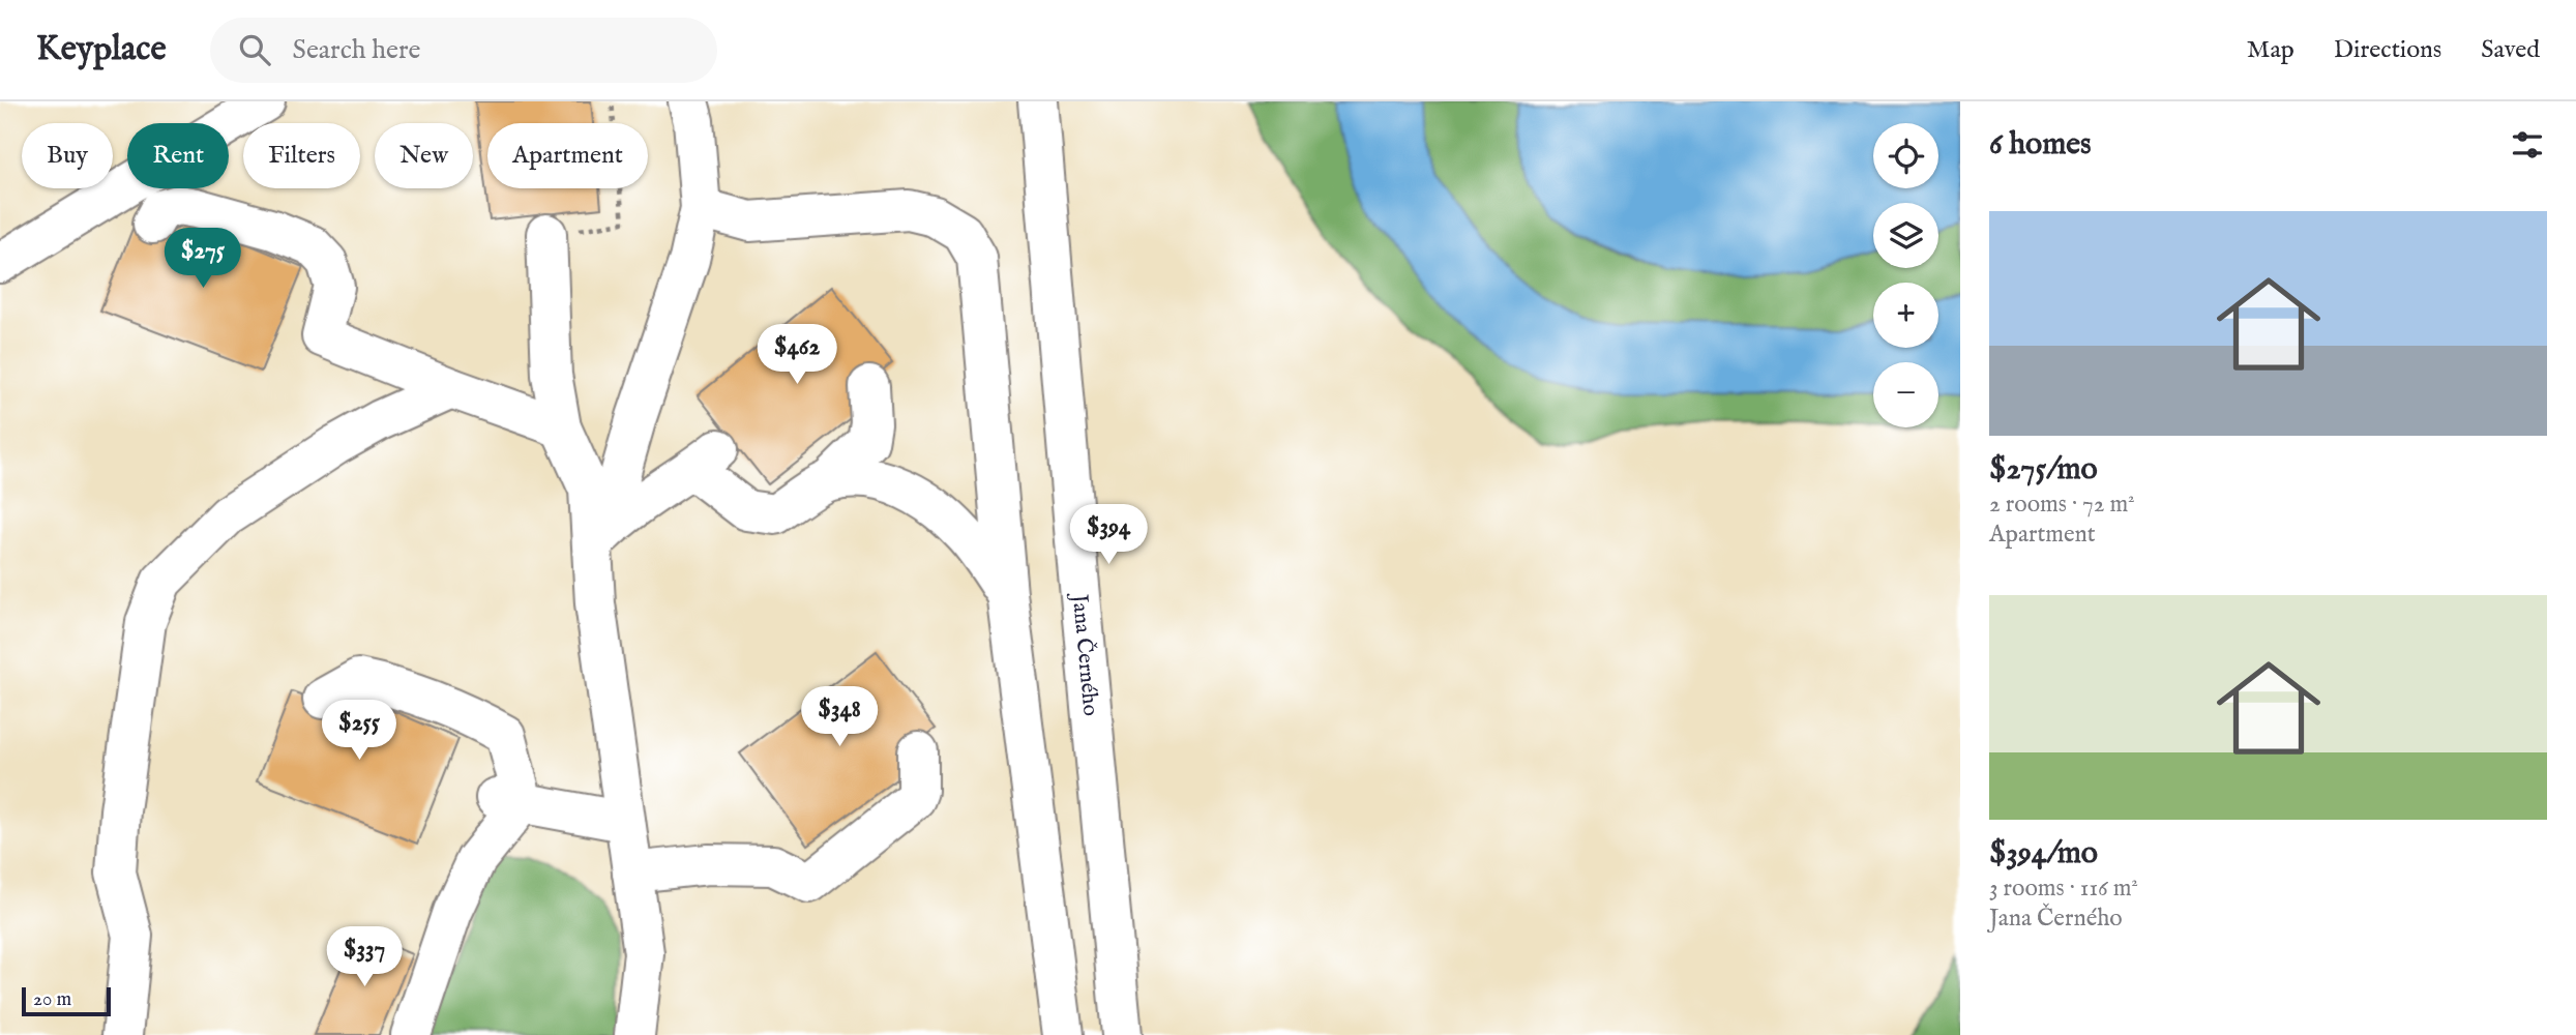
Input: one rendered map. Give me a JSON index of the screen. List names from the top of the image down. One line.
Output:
{"streets":{"street":["Jana Černého"]},"scale_bar":"20 m","page":{"header":"Keyplace","search":"Search here","nav":["Map","Directions","Saved"],"heading":"6 homes","map_buttons":["+","−"],"chip":["Buy","Rent","Filters","New","Apartment"],"list":[{"name":"$275/mo","note":"2 rooms · 72 m² · Apartment"},{"name":"$394/mo","note":"3 rooms · 116 m² · Jana Černého"}],"price":["$275","$462","$394","$348","$255","$337"],"scale":"20 m"}}
